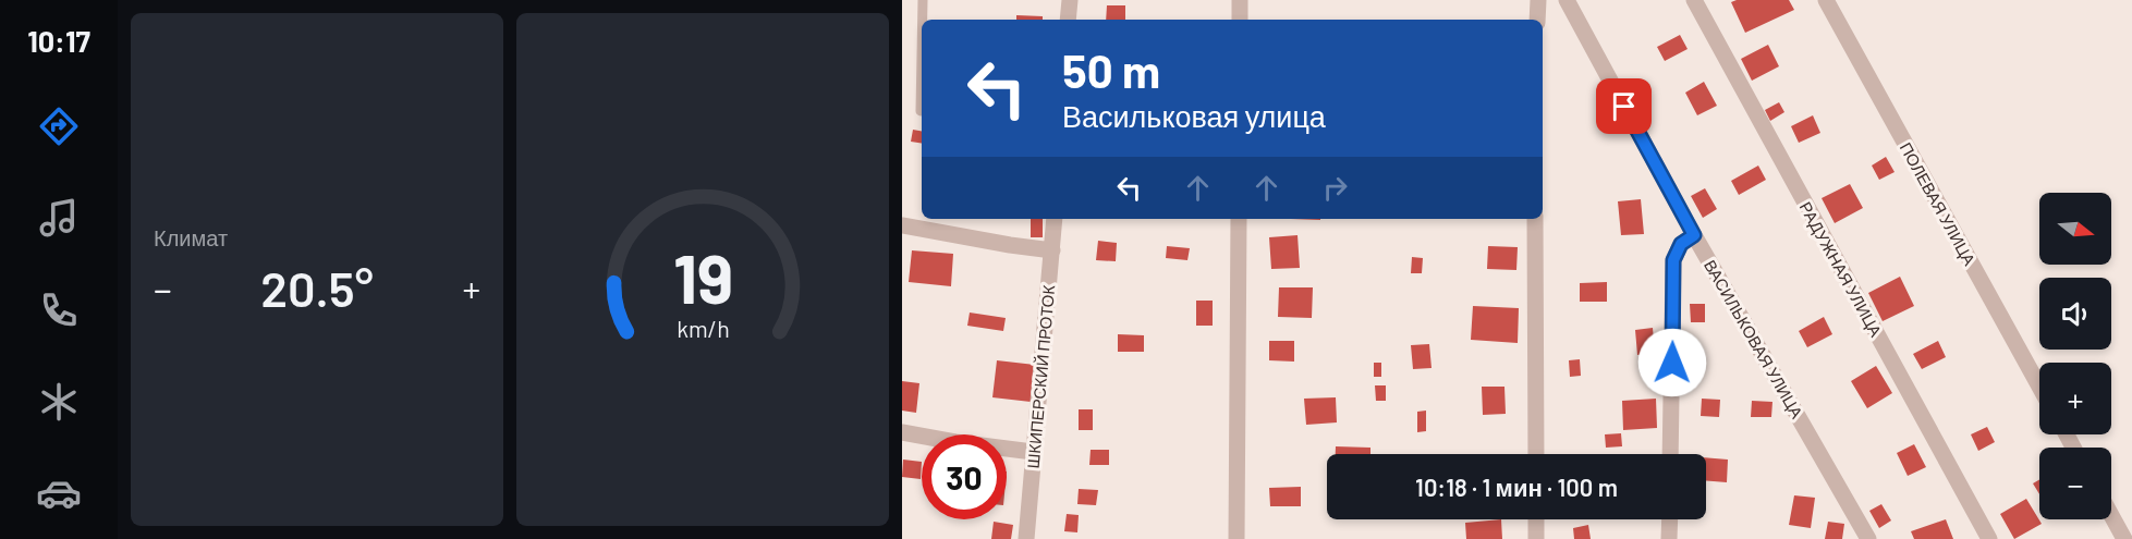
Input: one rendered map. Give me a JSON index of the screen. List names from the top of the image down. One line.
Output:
{"streets":{"street":["ПОЛЕВАЯ УЛИЦА","РАДУЖНАЯ УЛИЦА","ВАСИЛЬКОВАЯ УЛИЦА","ШКИПЕРСКИЙ ПРОТОК"]},"north":"right","page":{"tabs":"10:17","tile":"Климат","turn":["50 m","Васильковая улица"],"map_buttons":["+","−"],"heat":["−","20.5°","+"],"limit":"30","trip":"10:18 · 1 мин · 100 m","gauge":["19","km/h"]}}
